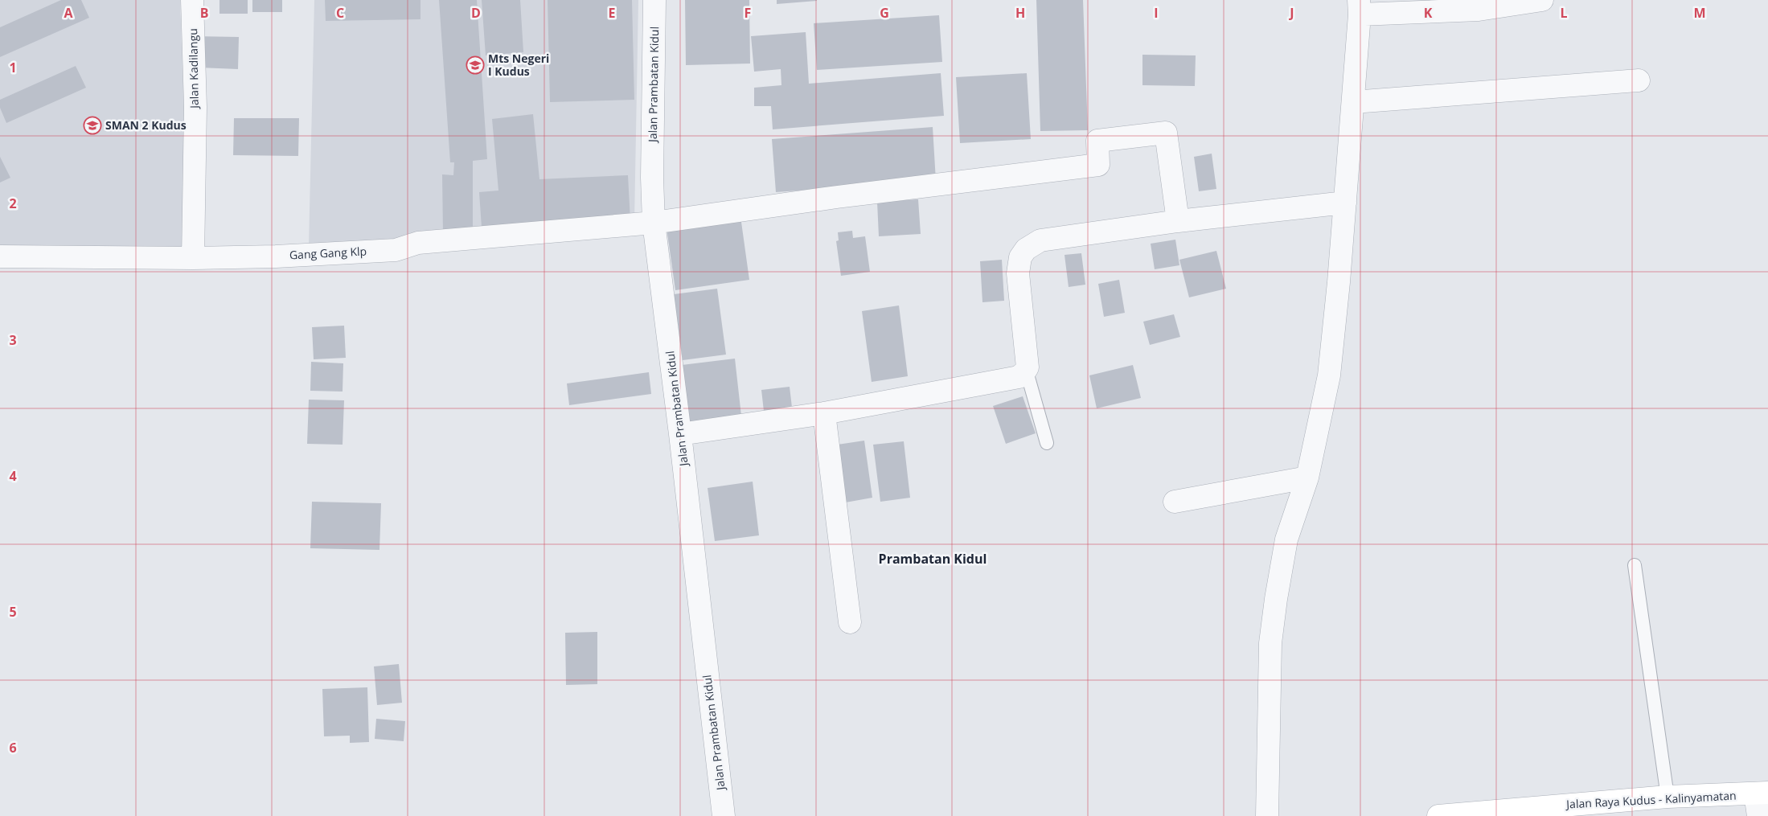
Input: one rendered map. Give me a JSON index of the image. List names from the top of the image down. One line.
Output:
{"streets":{"main road":["Jalan Raya Kudus - Kalinyamatan"],"street":["Jalan Kadilangu","Jalan Prambatan Kidul","Gang Gang Klp"]},"crossings":[["Jalan Kadilangu","Gang Gang Klp"],["Jalan Prambatan Kidul","Gang Gang Klp"]],"districts":["Prambatan Kidul"],"places":{"school or university":["Mts Negeri I Kudus","SMAN 2 Kudus"]},"grid":{"columns":["A","B","C","D","E","F","G","H","I","J","K","L","M"],"rows":["1","2","3","4","5","6"]}}
